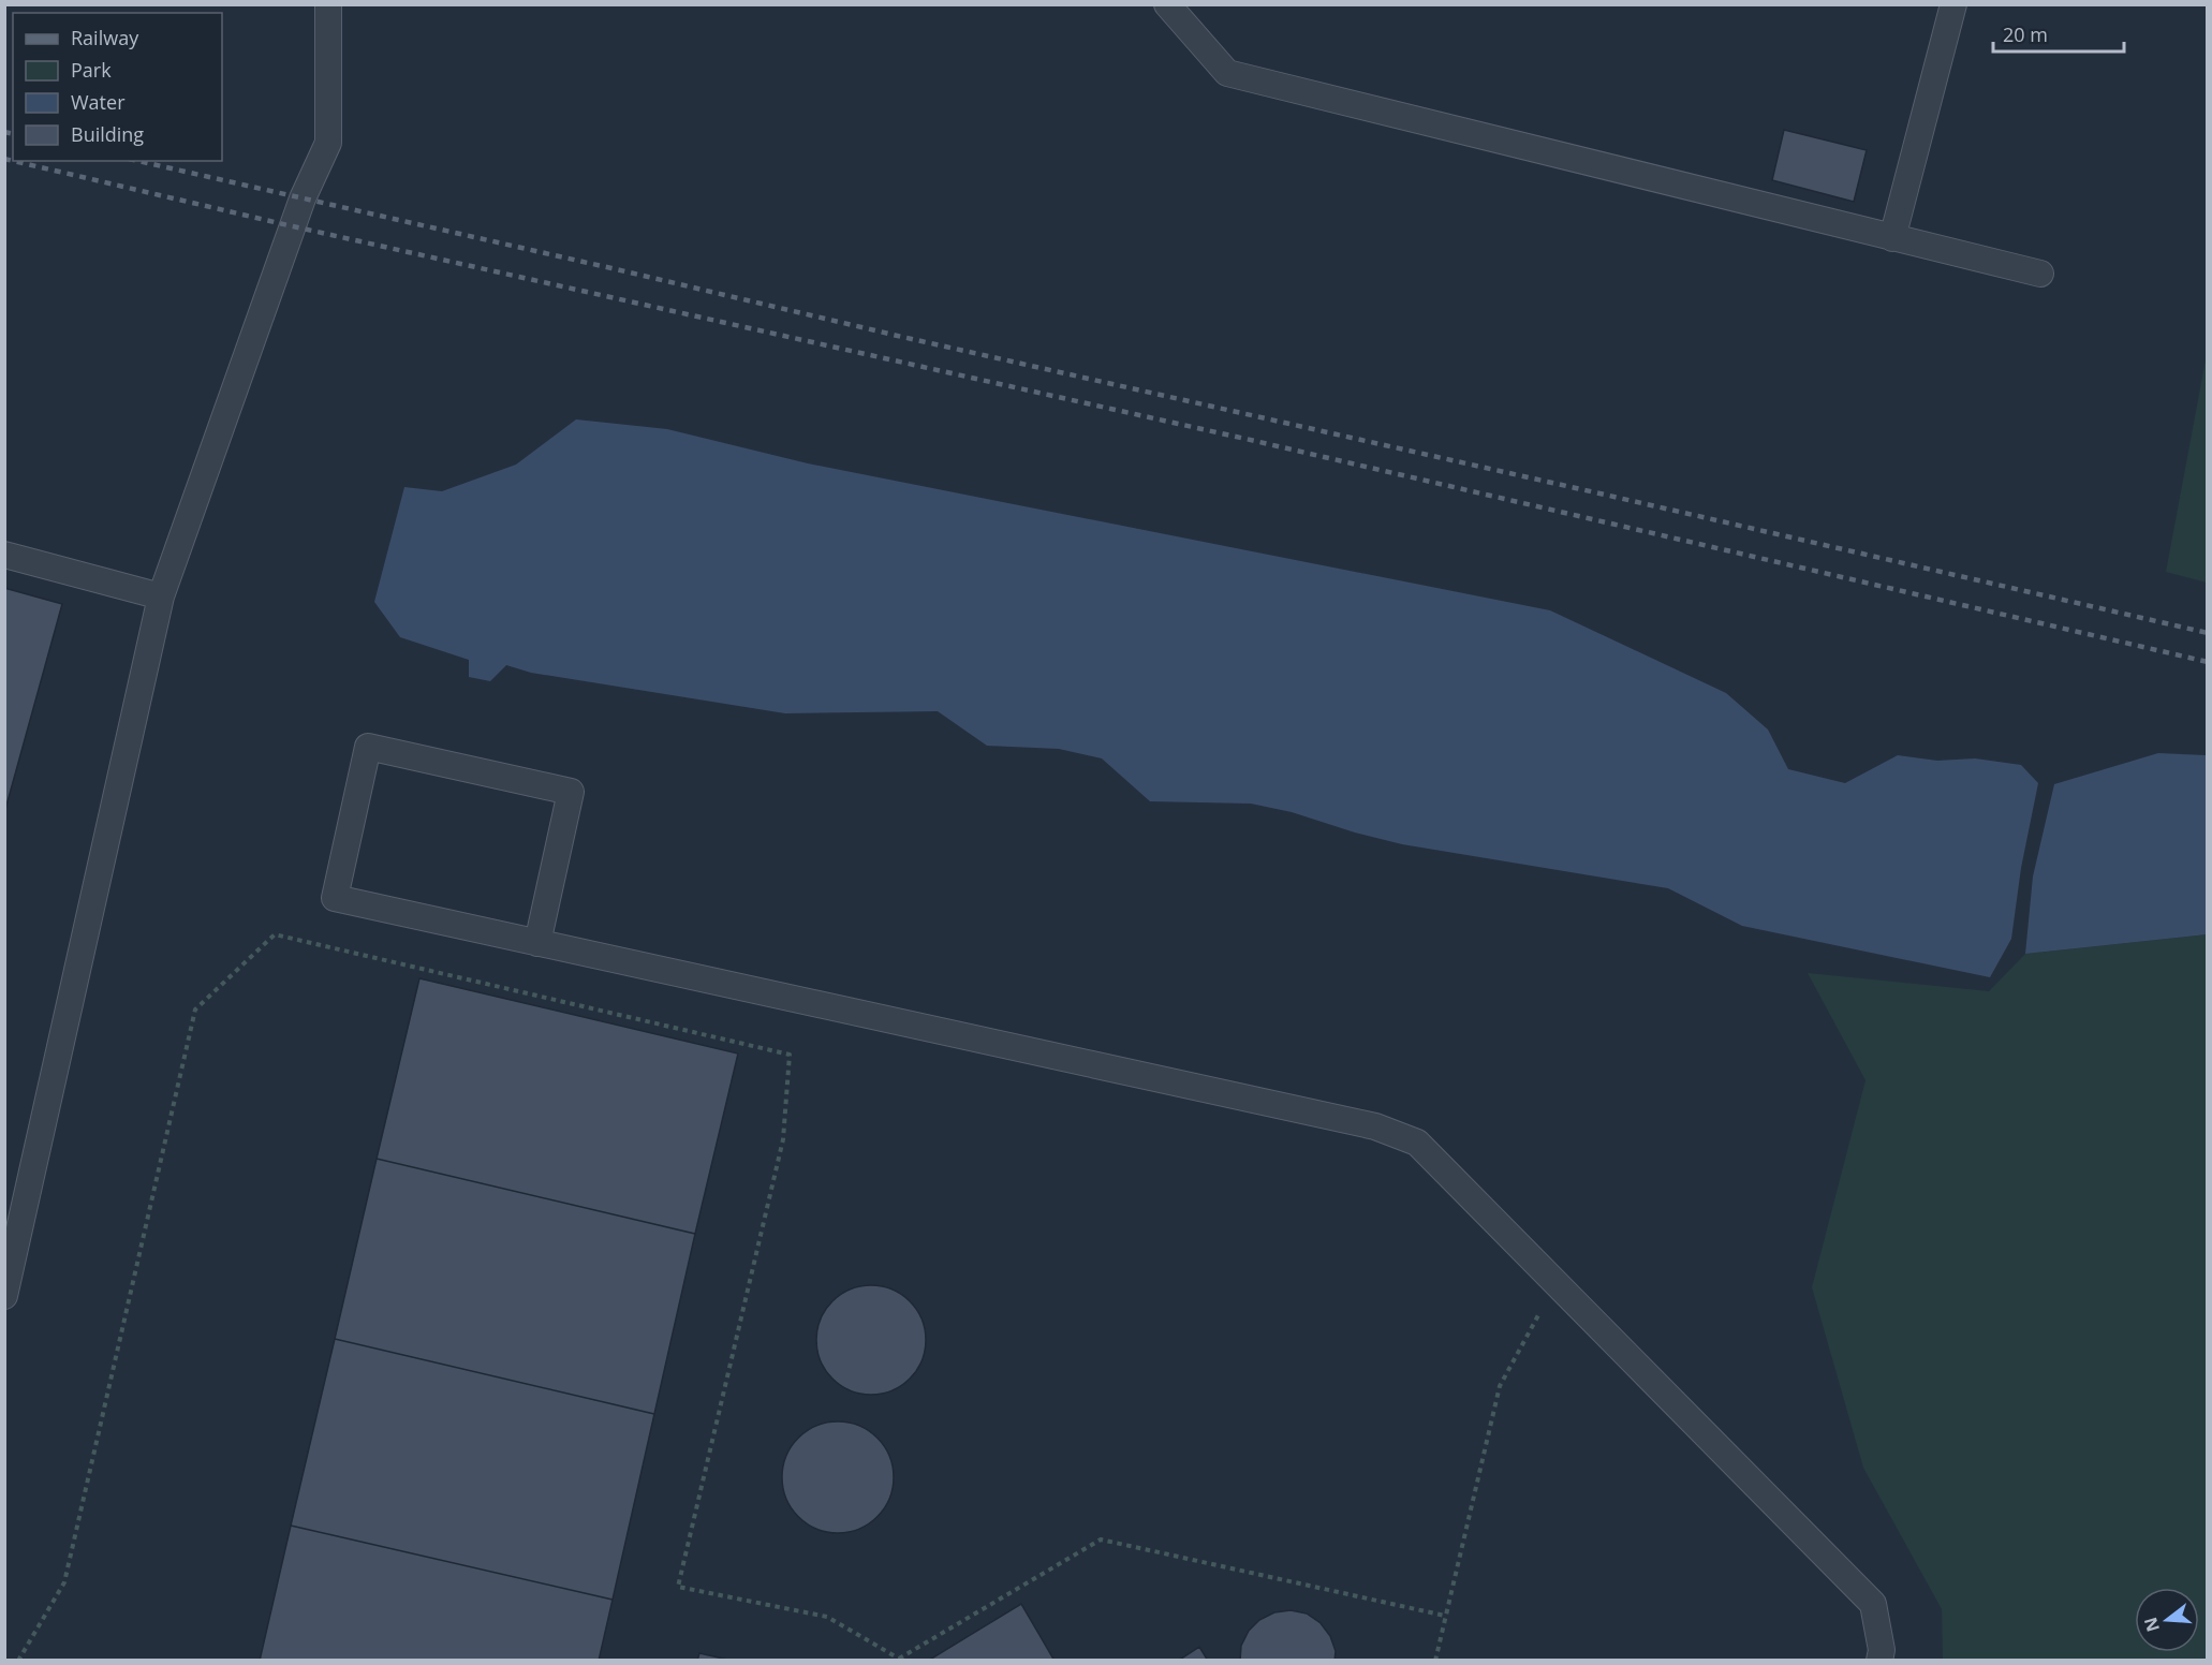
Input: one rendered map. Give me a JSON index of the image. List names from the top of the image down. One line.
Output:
{"legend":["Railway","Park","Water","Building"],"scale_bar":"20 m","north":"left"}
